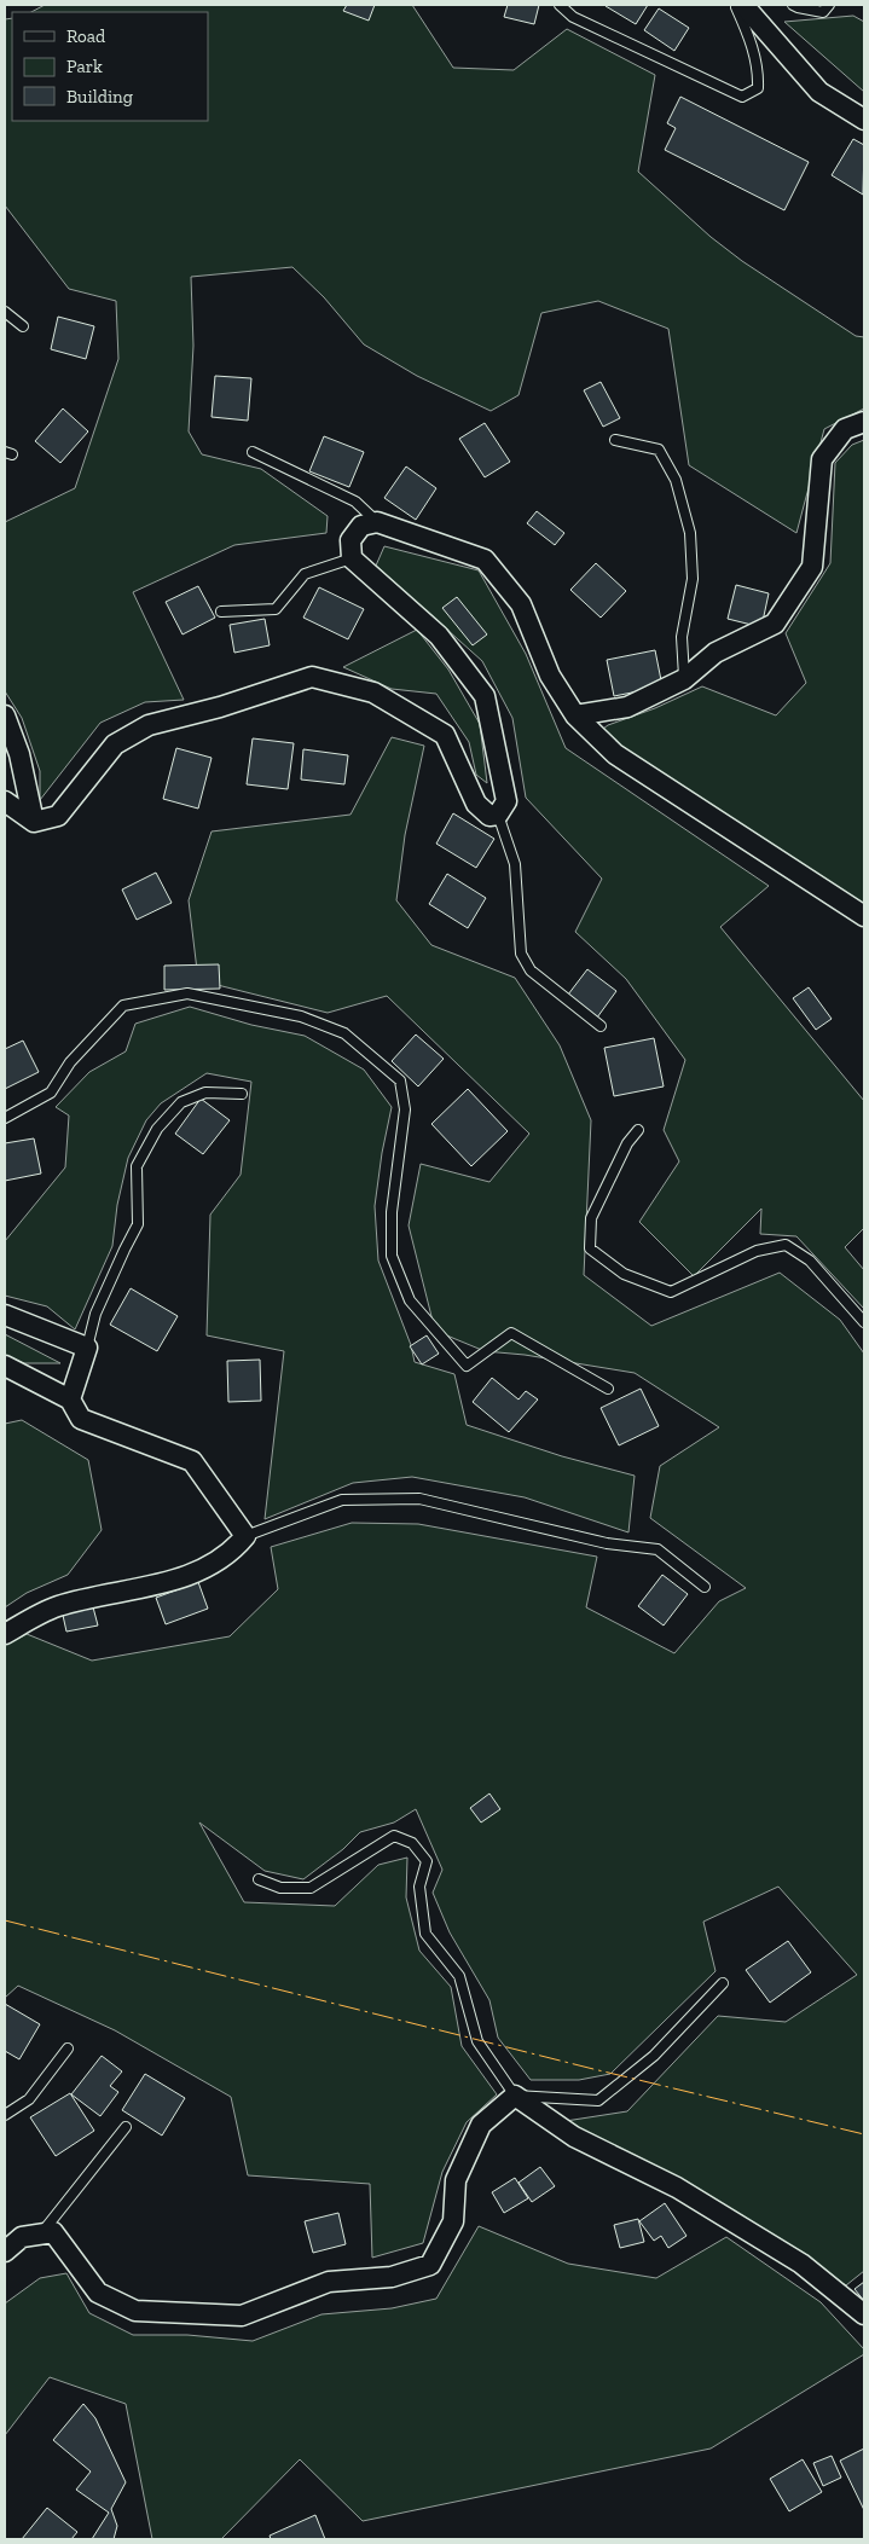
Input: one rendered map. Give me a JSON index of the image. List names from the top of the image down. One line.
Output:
{"legend":["Road","Park","Building"]}
